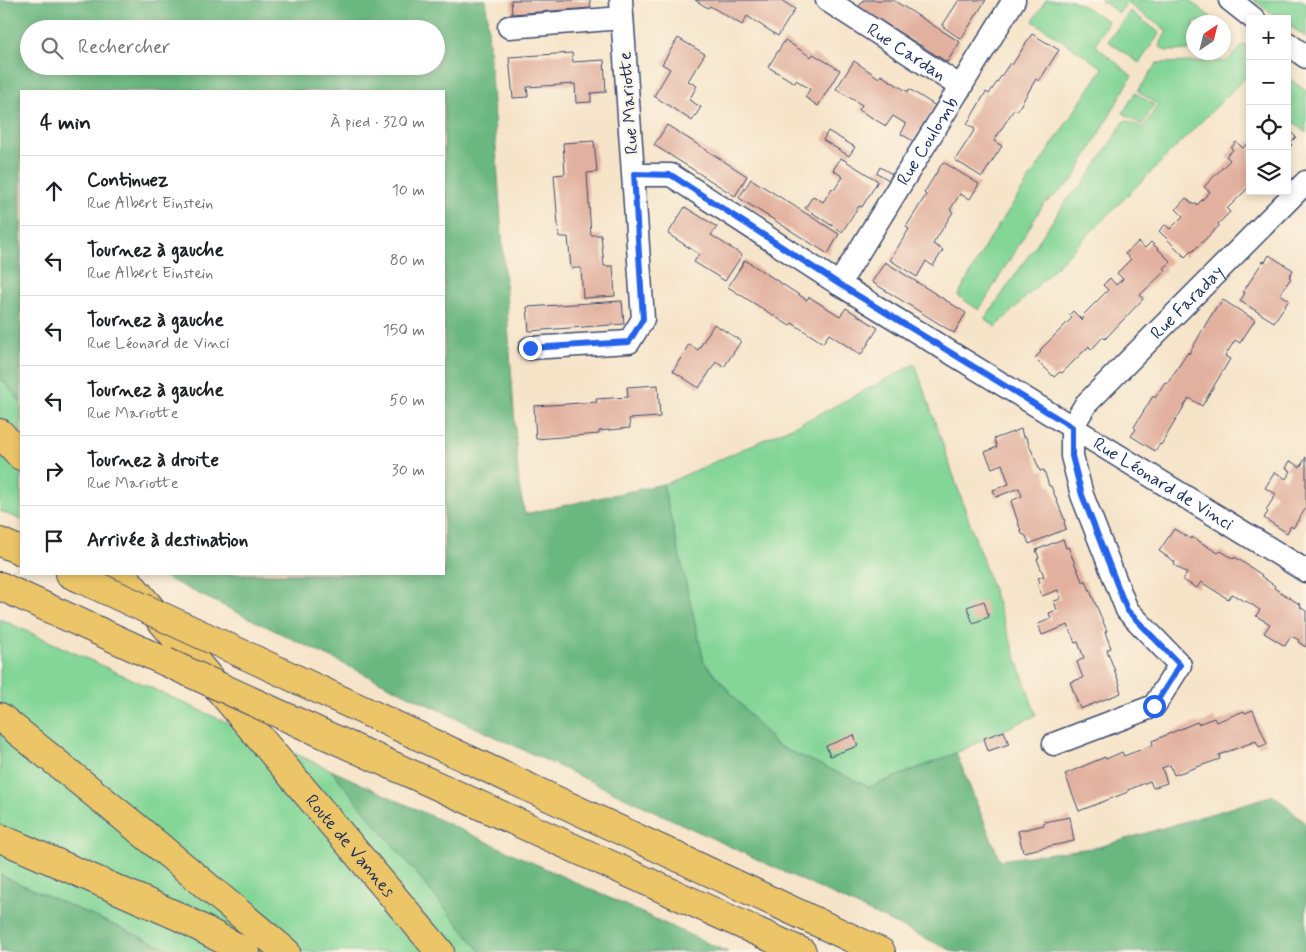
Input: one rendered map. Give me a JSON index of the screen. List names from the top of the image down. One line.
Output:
{"streets":{"main road":["Route de Vannes"],"street":["Rue Cardan","Rue Mariotte","Rue Coulomb","Rue Faraday","Rue Léonard de Vinci"]},"crossings":[["Rue Cardan","Rue Coulomb"],["Rue Mariotte","Rue Léonard de Vinci"],["Rue Coulomb","Rue Léonard de Vinci"],["Rue Faraday","Rue Léonard de Vinci"]],"north":"top right","page":{"map_buttons":["+","−"],"search":"Rechercher","heading":["4 min","À pied · 320 m"],"list":[["Continuez","Rue Albert Einstein","10 m"],["Tournez à gauche","Rue Albert Einstein","80 m"],["Tournez à gauche","Rue Léonard de Vinci","150 m"],["Tournez à gauche","Rue Mariotte","50 m"],["Tournez à droite","Rue Mariotte","30 m"],"Arrivée à destination"]}}
